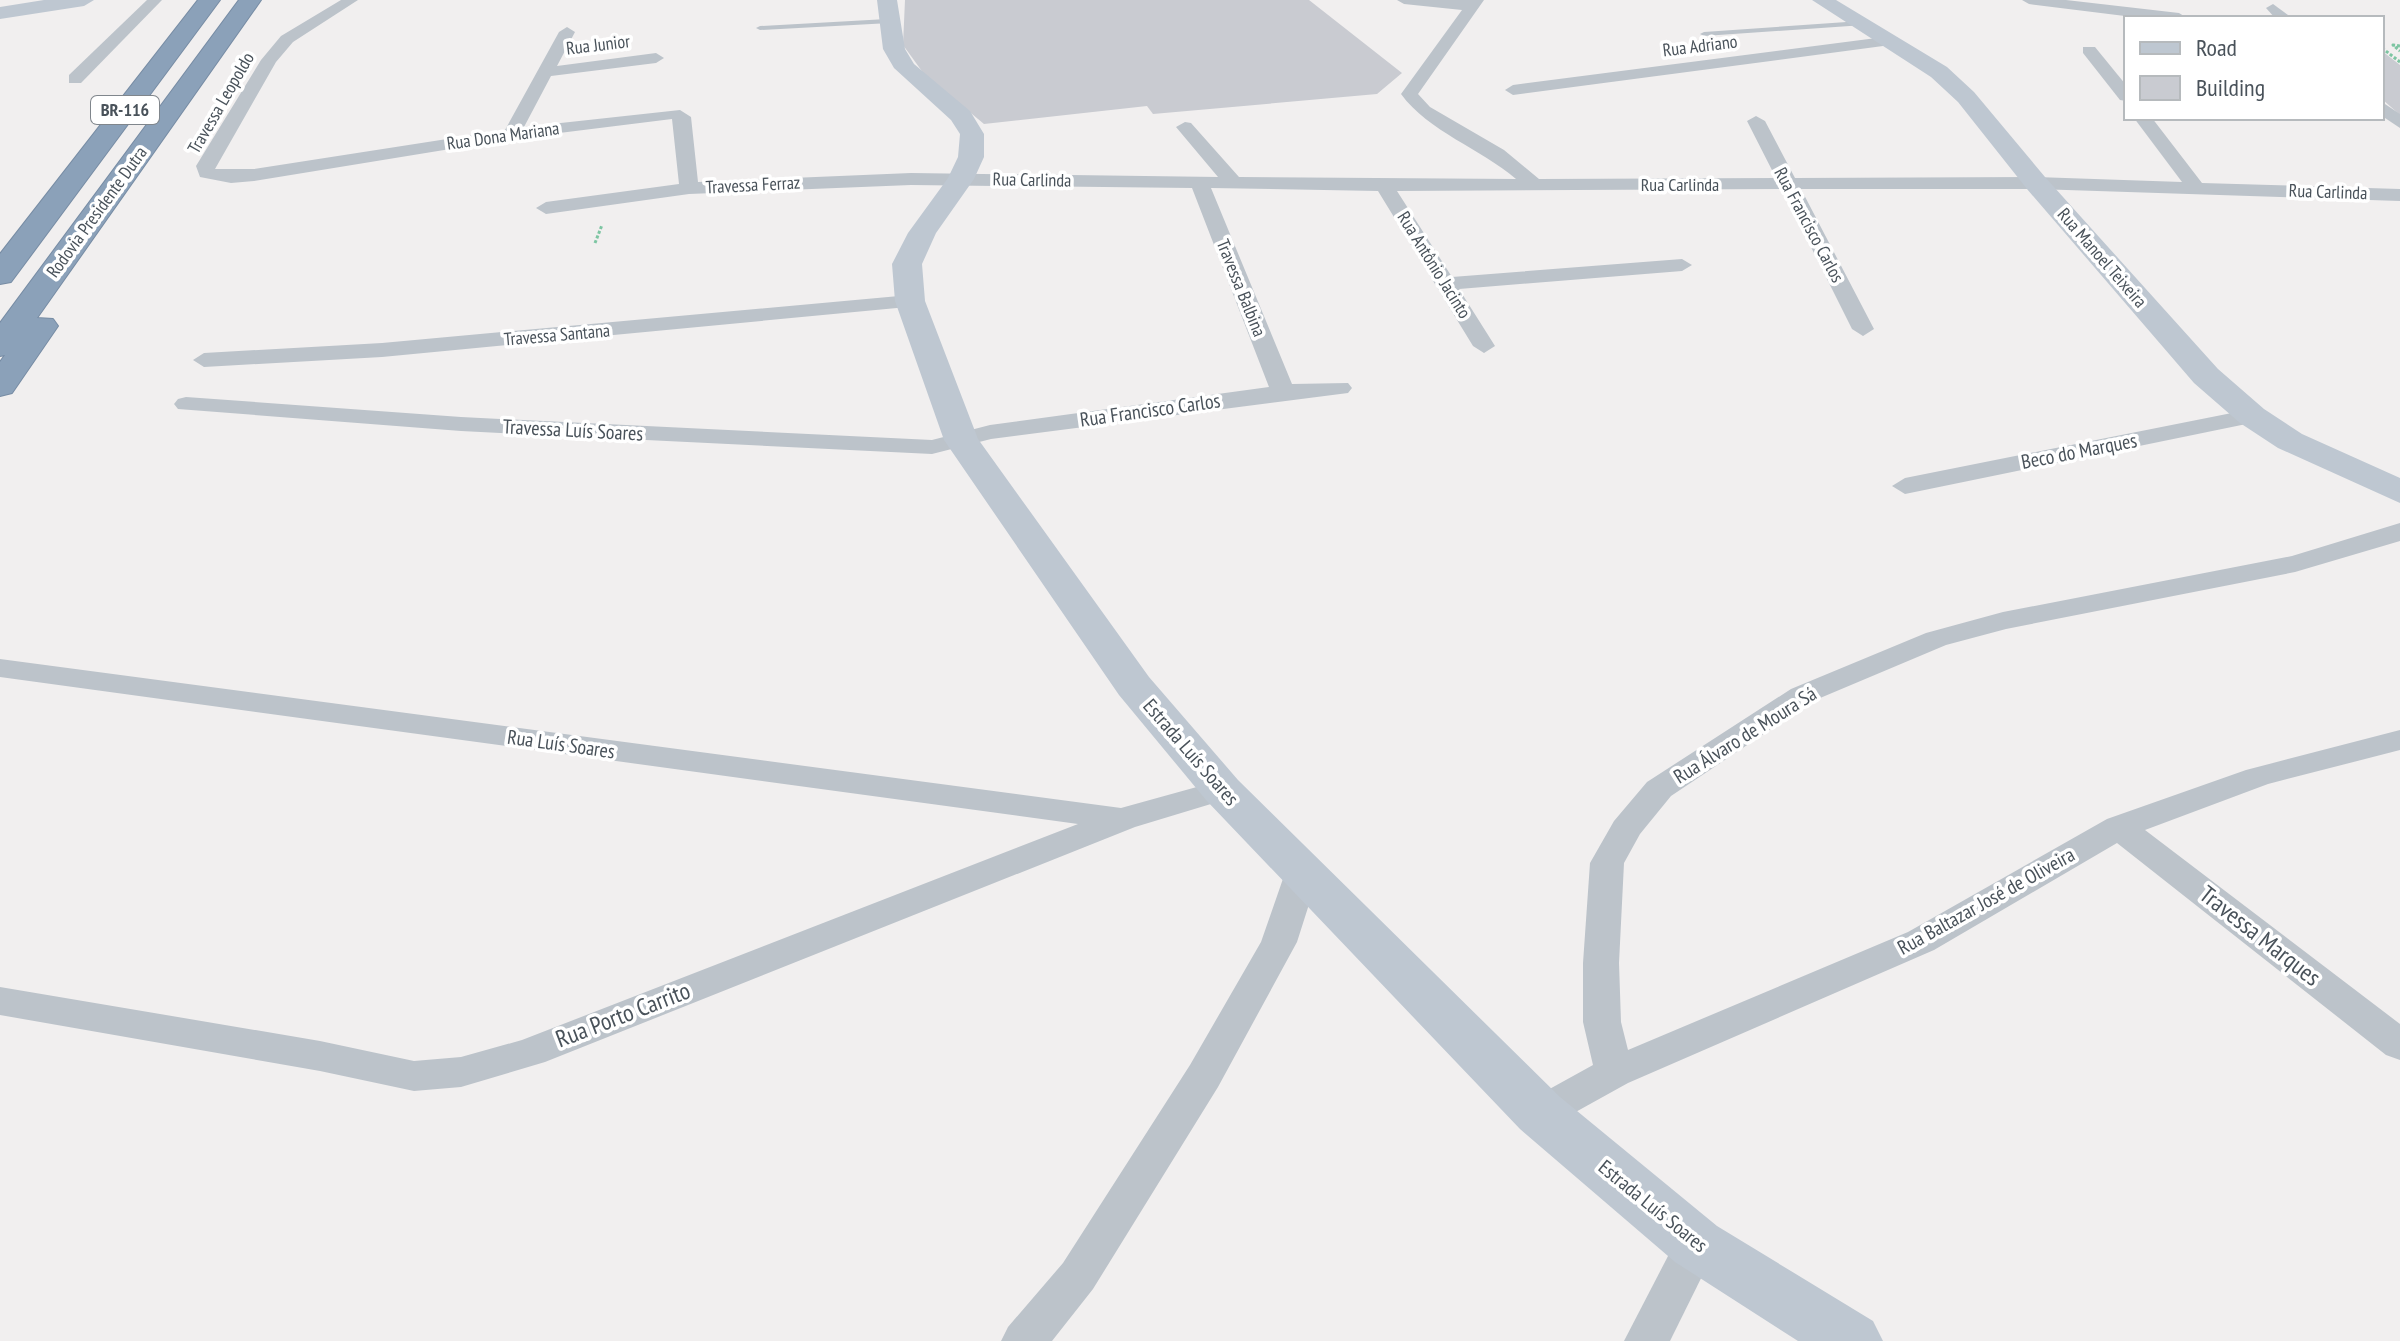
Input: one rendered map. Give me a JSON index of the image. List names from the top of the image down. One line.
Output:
{"streets":{"highway":["BR-116","Rodovia Presidente Dutra"],"street":["Rua Junior","Rua Adriano","Travessa Leopoldo","Rua Dona Mariana","Rua Carlinda","Travessa Ferraz","Rua Francisco Carlos","Rua Manoel Teixeira","Rua Antônio Jacinto","Travessa Balbina","Travessa Santana","Travessa Luís Soares","Beco do Marques","Rua Álvaro de Moura Sá","Rua Luís Soares","Estrada Luís Soares","Rua Baltazar José de Oliveira","Travessa Marques","Rua Porto Carrito"]},"crossings":[["Rua Adriano","Rua Manoel Teixeira"],["Travessa Leopoldo","Rua Dona Mariana"],["Rua Dona Mariana","Travessa Ferraz"],["Rua Carlinda","Travessa Ferraz"],["Rua Carlinda","Rua Francisco Carlos"],["Rua Carlinda","Rua Manoel Teixeira"],["Rua Carlinda","Rua Antônio Jacinto"],["Rua Carlinda","Travessa Balbina"],["Rua Carlinda","Estrada Luís Soares"],["Travessa Ferraz","Estrada Luís Soares"],["Rua Francisco Carlos","Travessa Balbina"],["Rua Francisco Carlos","Travessa Luís Soares"],["Rua Francisco Carlos","Estrada Luís Soares"],["Rua Manoel Teixeira","Beco do Marques"],["Travessa Santana","Estrada Luís Soares"],["Travessa Luís Soares","Estrada Luís Soares"],["Rua Álvaro de Moura Sá","Rua Baltazar José de Oliveira"],["Rua Luís Soares","Rua Porto Carrito"],["Estrada Luís Soares","Rua Baltazar José de Oliveira"],["Estrada Luís Soares","Rua Porto Carrito"],["Rua Baltazar José de Oliveira","Travessa Marques"]],"legend":["Road","Building"]}
